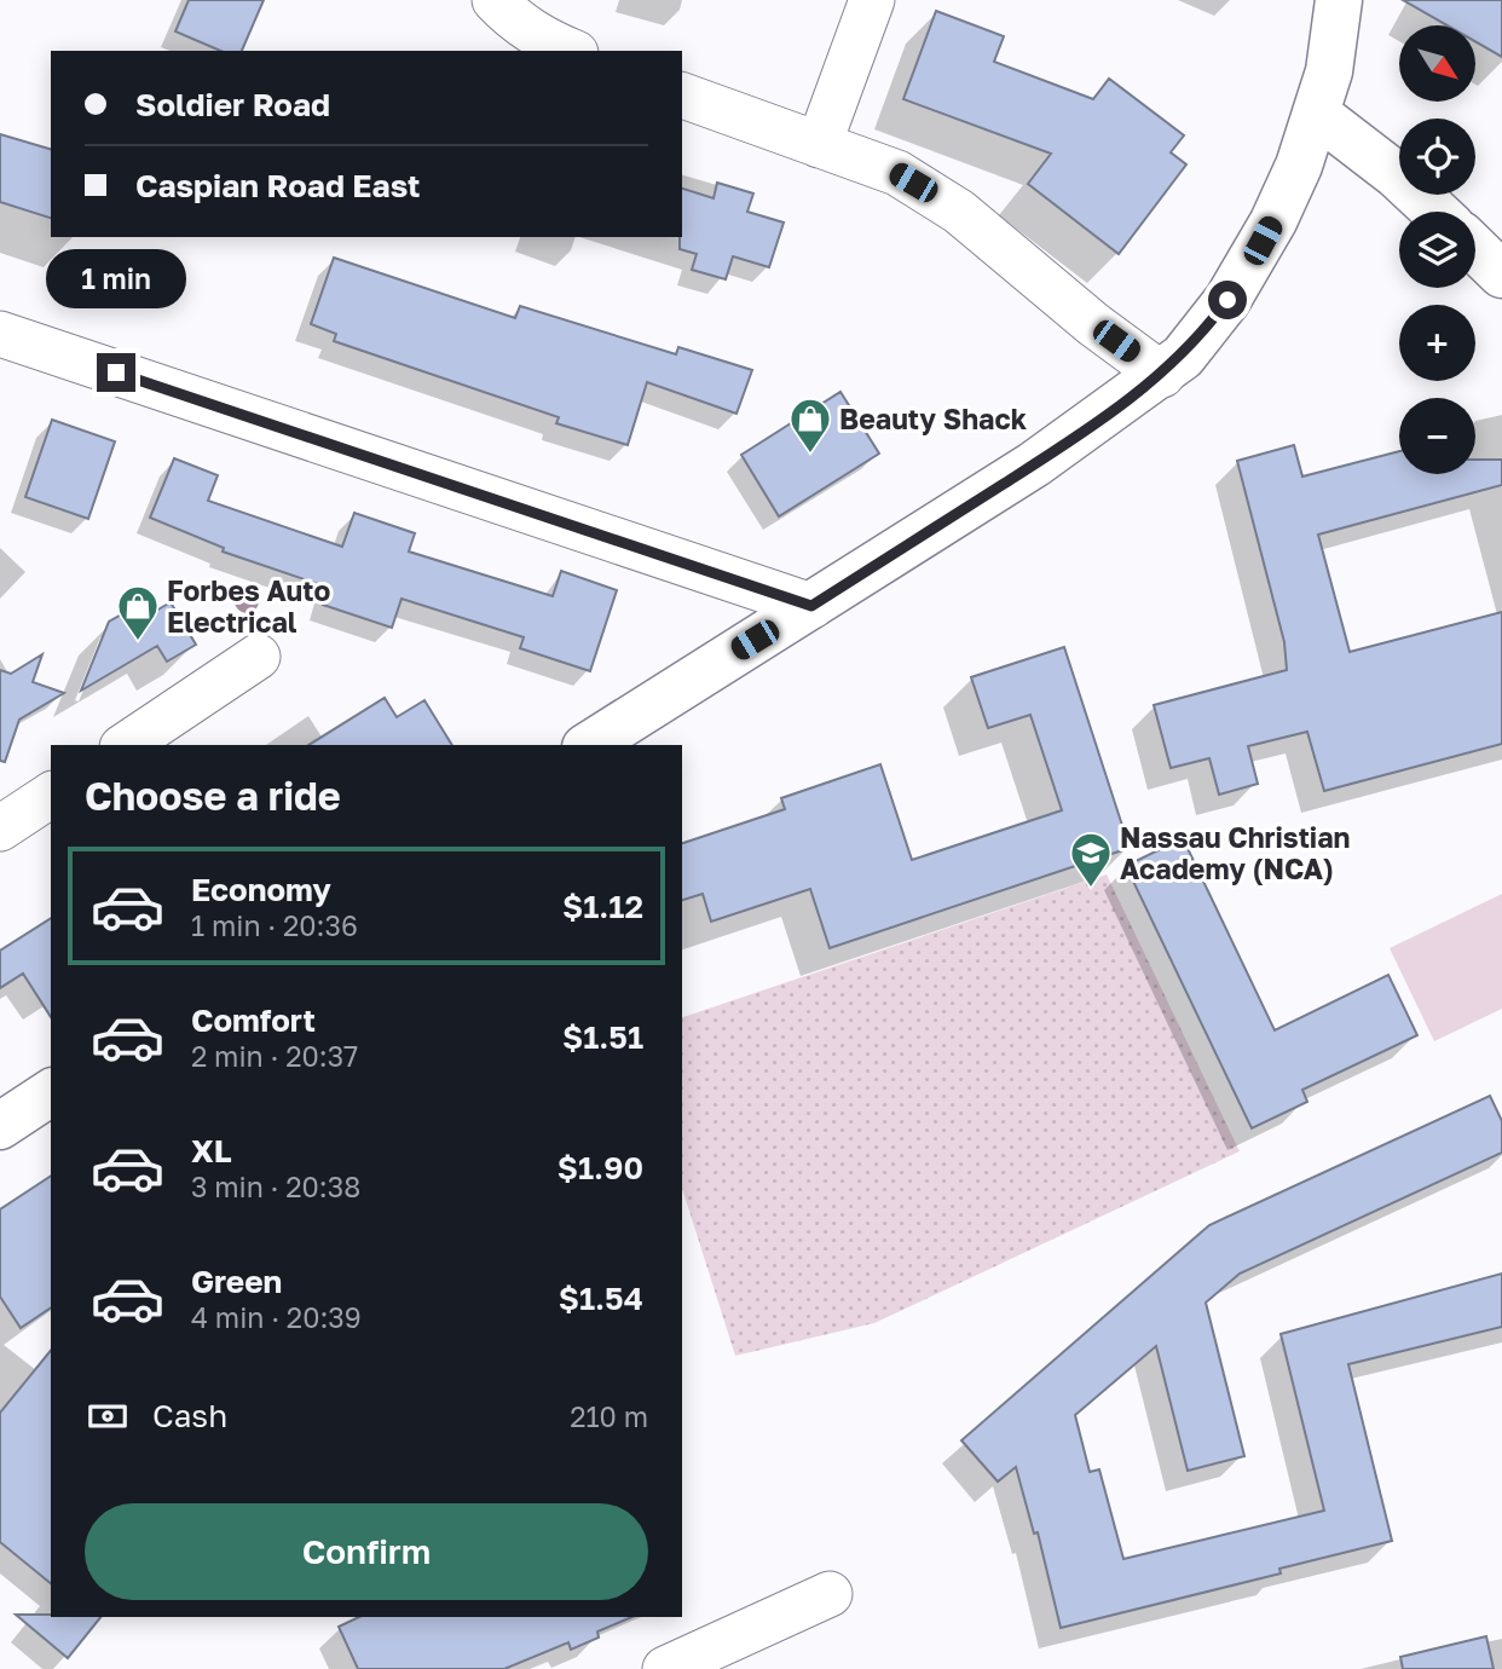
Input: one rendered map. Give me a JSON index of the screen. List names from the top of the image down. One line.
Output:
{"places":{"shop":["Beauty Shack","Forbes Auto Electrical"],"school or university":["Nassau Christian Academy (NCA)"]},"north":"bottom right","page":{"map_buttons":["+","−"],"banner":["Soldier Road","Caspian Road East"],"bubble":"1 min","heading":"Choose a ride","list":[{"name":"Economy","note":"1 min · 20:36","value":"$1.12"},{"name":"Comfort","note":"2 min · 20:37","value":"$1.51"},{"name":"XL","note":"3 min · 20:38","value":"$1.90"},{"name":"Green","note":"4 min · 20:39","value":"$1.54"}],"pay":["Cash","210 m"],"buttons":"Confirm"}}
